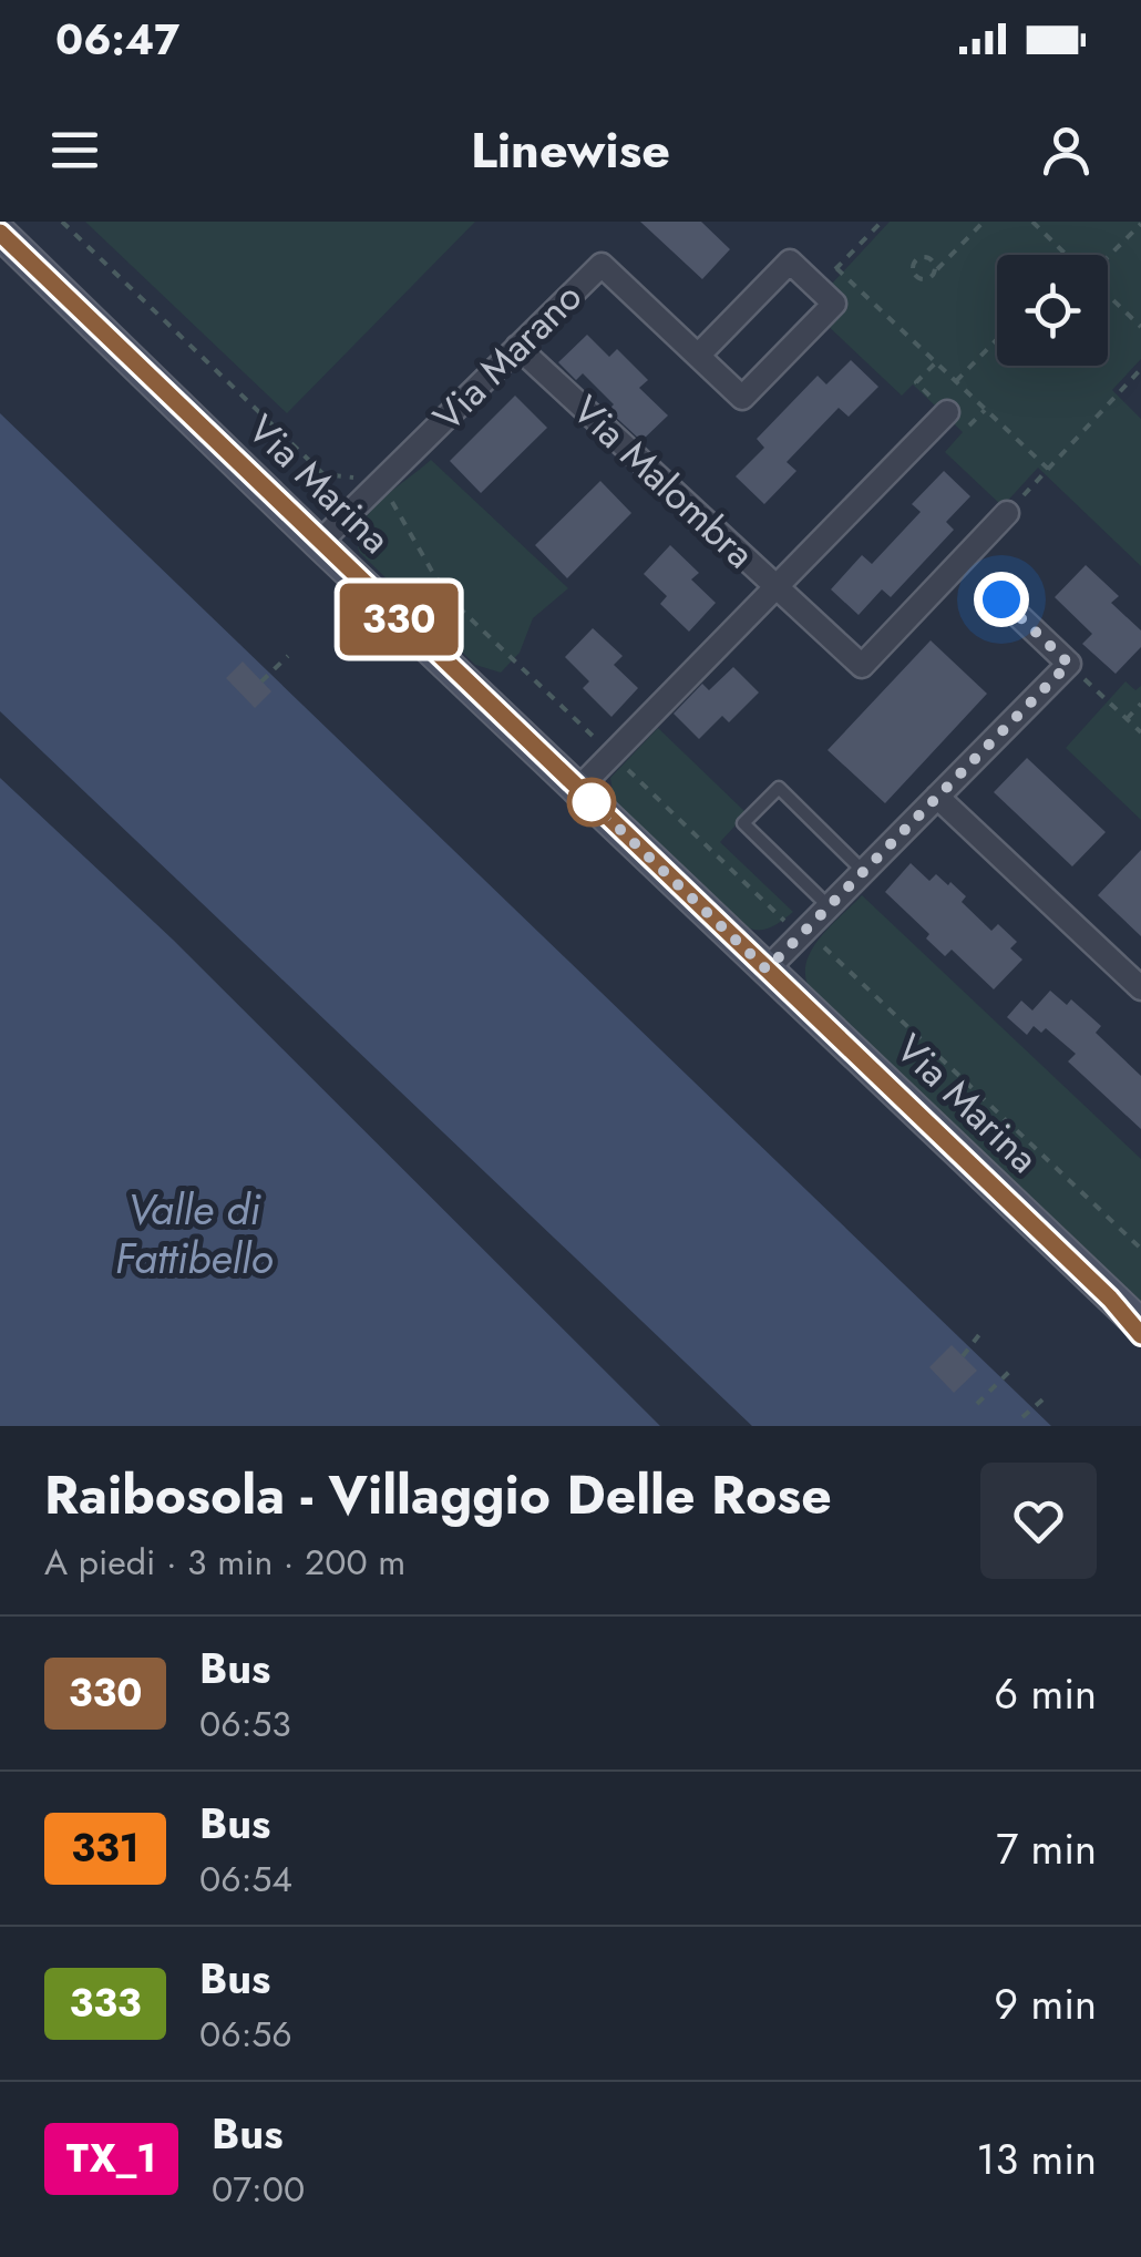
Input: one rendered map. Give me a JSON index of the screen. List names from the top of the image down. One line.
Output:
{"streets":{"street":["Via Marano","Via Malombra","Via Marina"]},"crossings":[["Via Marano","Via Malombra"],["Via Marano","Via Marina"]],"water":["Valle di Fattibello"],"lines":["bus line 330"],"page":{"status":"06:47","header":"Linewise","on_map":"330","heading":["Raibosola - Villaggio Delle Rose","A piedi · 3 min · 200 m"],"list":[{"mark":"330","name":"Bus","note":"06:53","value":"6 min"},{"mark":"331","name":"Bus","note":"06:54","value":"7 min"},{"mark":"333","name":"Bus","note":"06:56","value":"9 min"},{"mark":"TX_1","name":"Bus","note":"07:00","value":"13 min"}]}}
